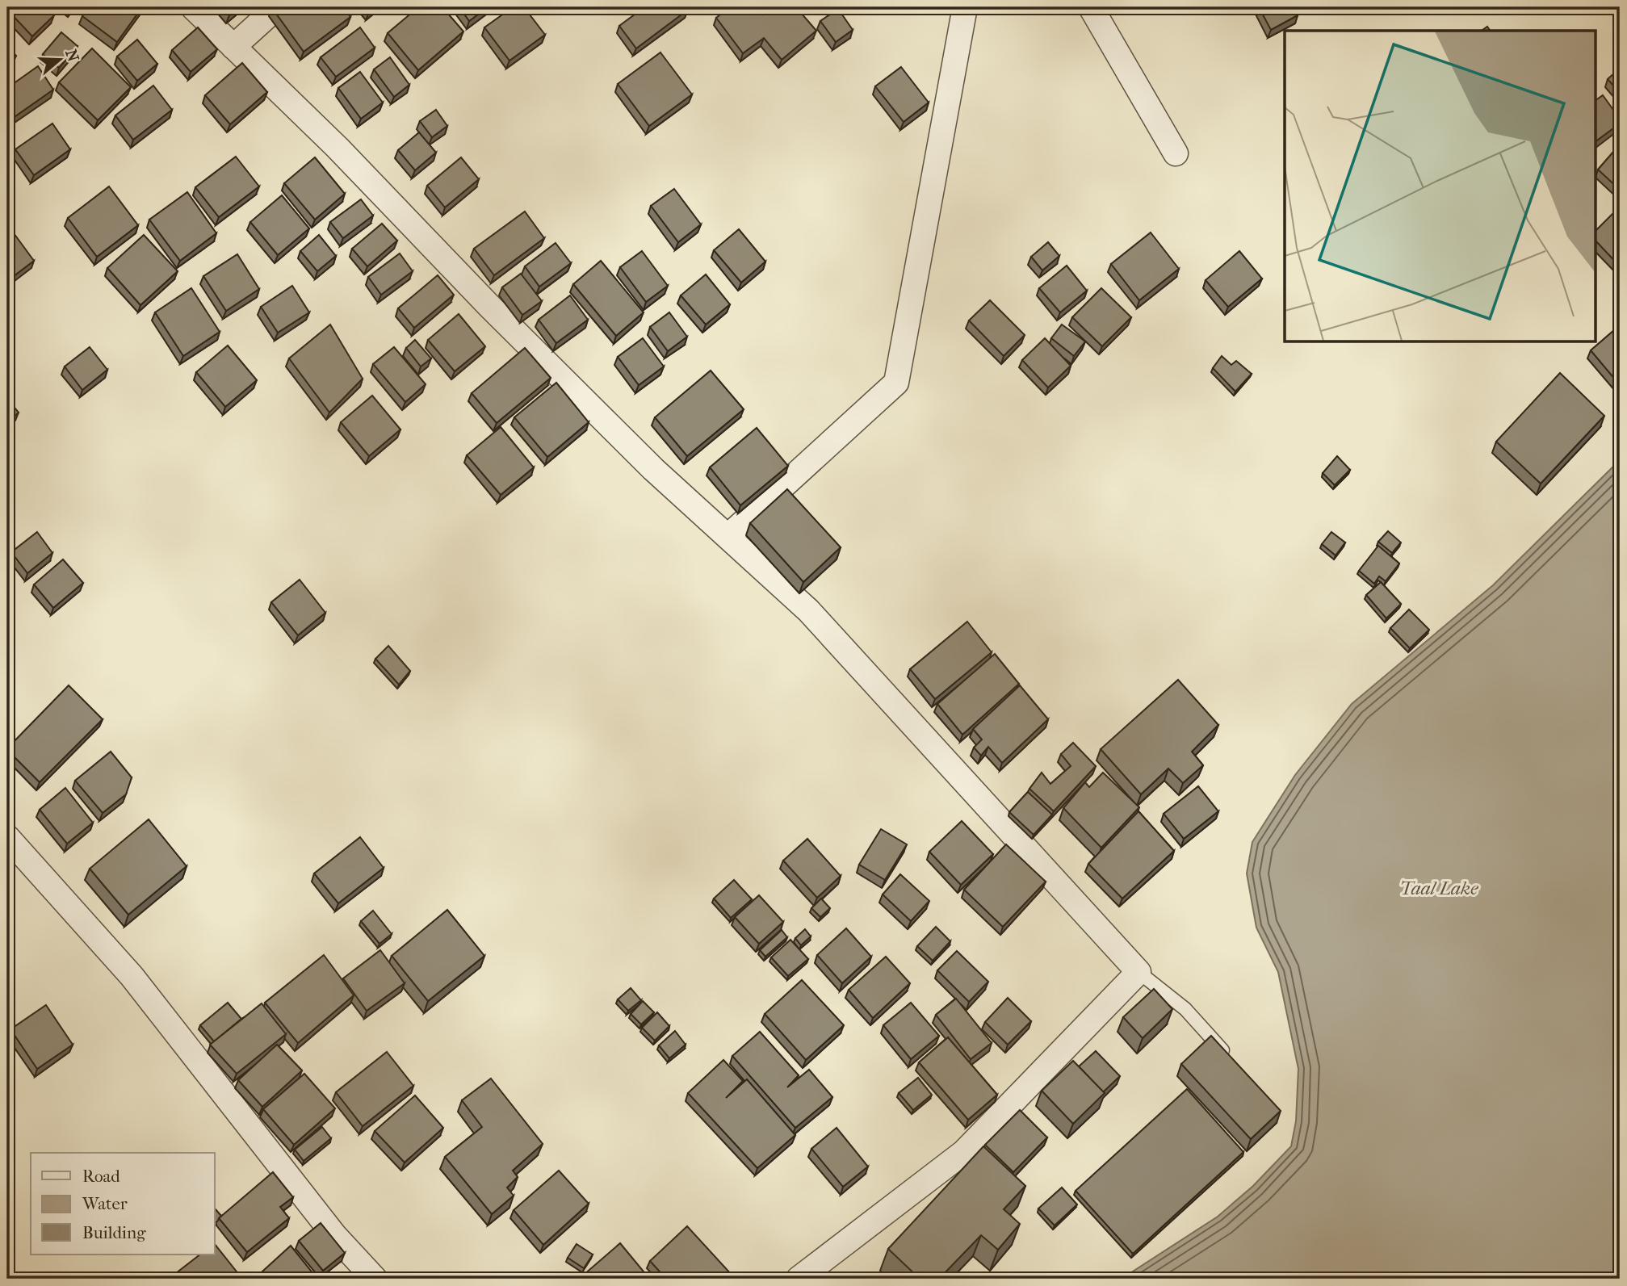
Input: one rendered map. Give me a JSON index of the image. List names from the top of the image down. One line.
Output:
{"water":["Taal Lake"],"legend":["Road","Water","Building"],"north":"right"}
